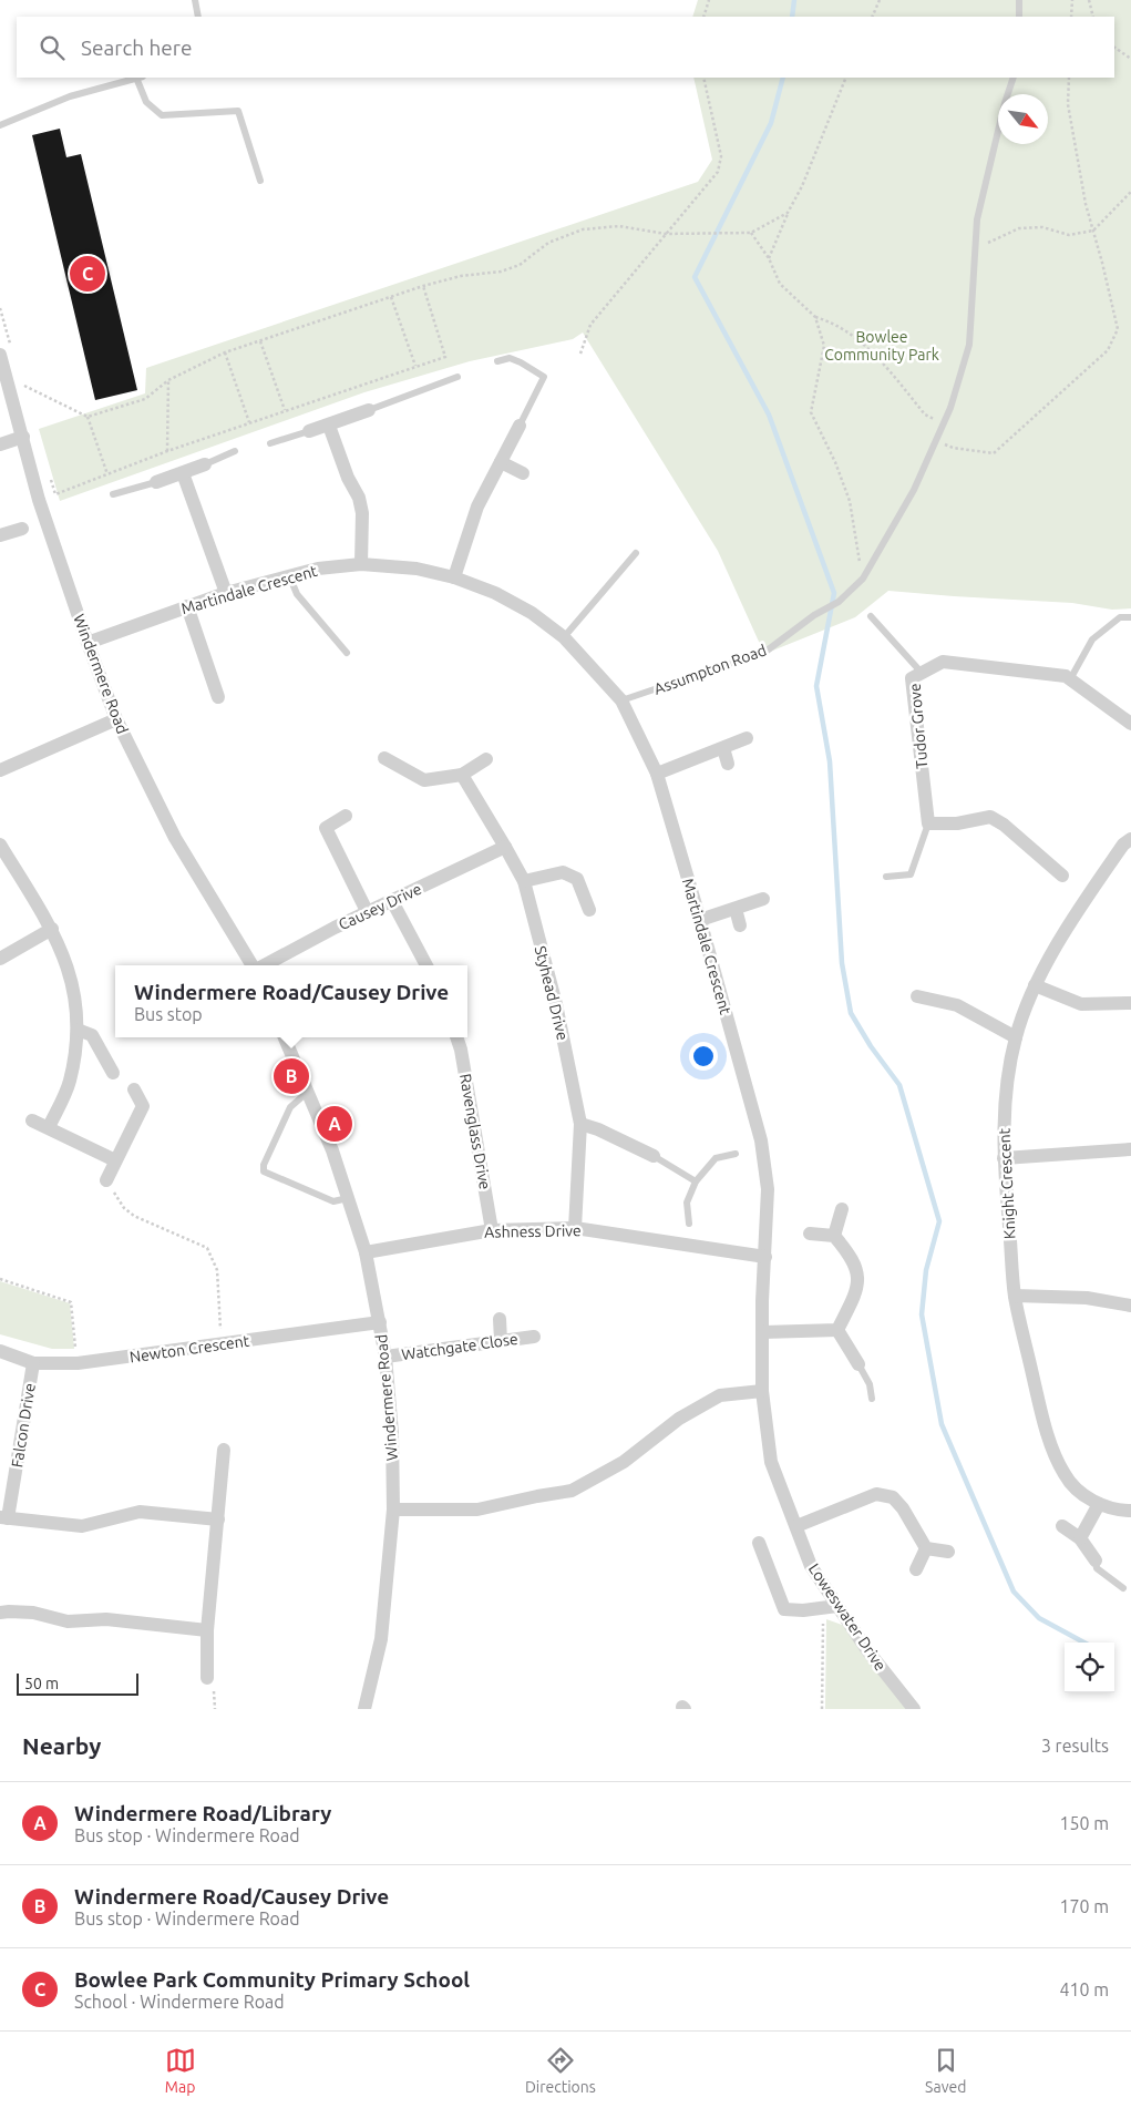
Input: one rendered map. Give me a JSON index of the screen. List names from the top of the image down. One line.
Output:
{"streets":{"street":["Martindale Crescent","Windermere Road","Tudor Grove","Causey Drive","Styhead Drive","Ravenglass Drive","Knight Crescent","Ashness Drive","Watchgate Close","Newton Crescent","Falcon Drive","Loweswater Drive"],"lane":["Assumpton Road"]},"crossings":[["Martindale Crescent","Assumpton Road"],["Martindale Crescent","Windermere Road"],["Martindale Crescent","Ashness Drive"],["Martindale Crescent","Loweswater Drive"],["Windermere Road","Ashness Drive"],["Windermere Road","Watchgate Close"],["Windermere Road","Newton Crescent"],["Causey Drive","Styhead Drive"],["Styhead Drive","Ashness Drive"],["Ravenglass Drive","Ashness Drive"],["Newton Crescent","Falcon Drive"]],"parks":["Bowlee Community Park"],"scale_bar":"50 m","north":"bottom right","page":{"search":"Search here","pins":["C","B","A"],"popup":["Windermere Road/Causey Drive","Bus stop"],"scale":"50 m","heading":["Nearby","3 results"],"list":[{"mark":"A","name":"Windermere Road/Library","note":"Bus stop · Windermere Road","value":"150 m"},{"mark":"B","name":"Windermere Road/Causey Drive","note":"Bus stop · Windermere Road","value":"170 m"},{"mark":"C","name":"Bowlee Park Community Primary School","note":"School · Windermere Road","value":"410 m"}],"nav":["Map","Directions","Saved"]}}
